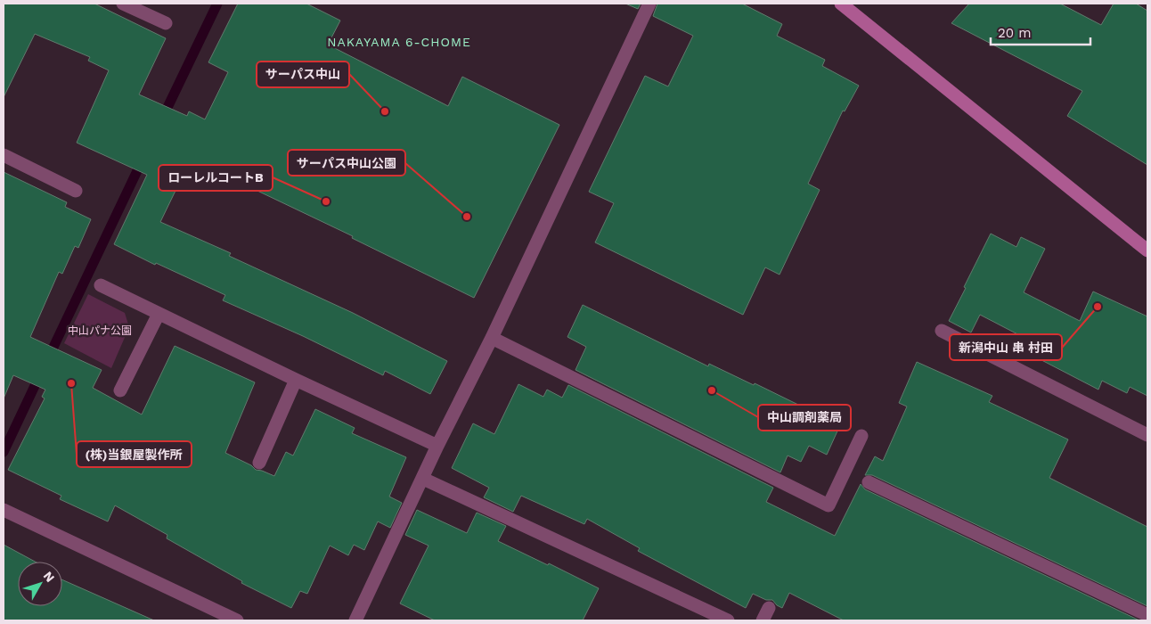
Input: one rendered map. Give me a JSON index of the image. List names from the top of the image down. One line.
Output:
{"districts":["NAKAYAMA 6-CHOME"],"parks":["中山パナ公園"],"places":["サーパス中山","ローレルコートB","サーパス中山公園","新潟中山 串 村田","(株)当銀屋製作所","中山調剤薬局"],"scale_bar":"20 m","north":"top right"}
